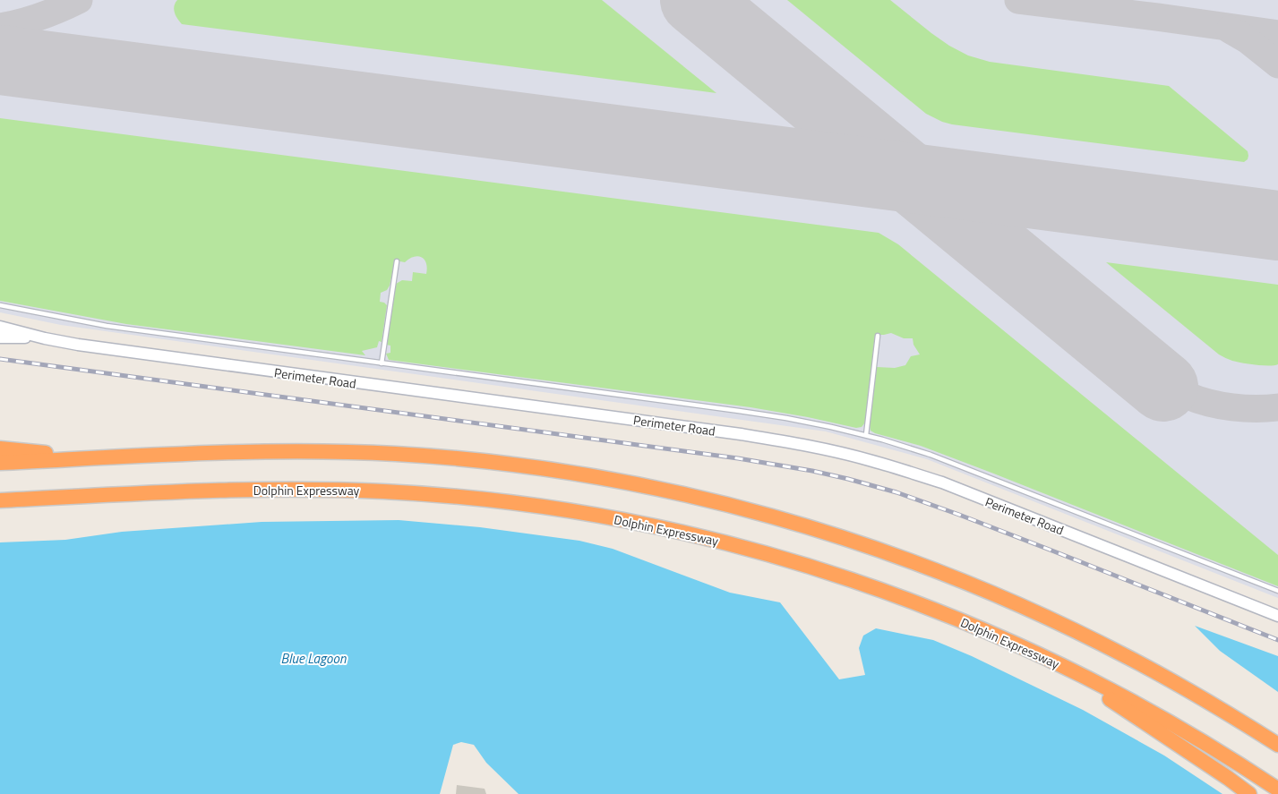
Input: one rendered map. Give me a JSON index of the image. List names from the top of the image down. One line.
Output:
{"streets":{"highway":["Dolphin Expressway"],"street":["Perimeter Road"]},"water":["Blue Lagoon"]}
